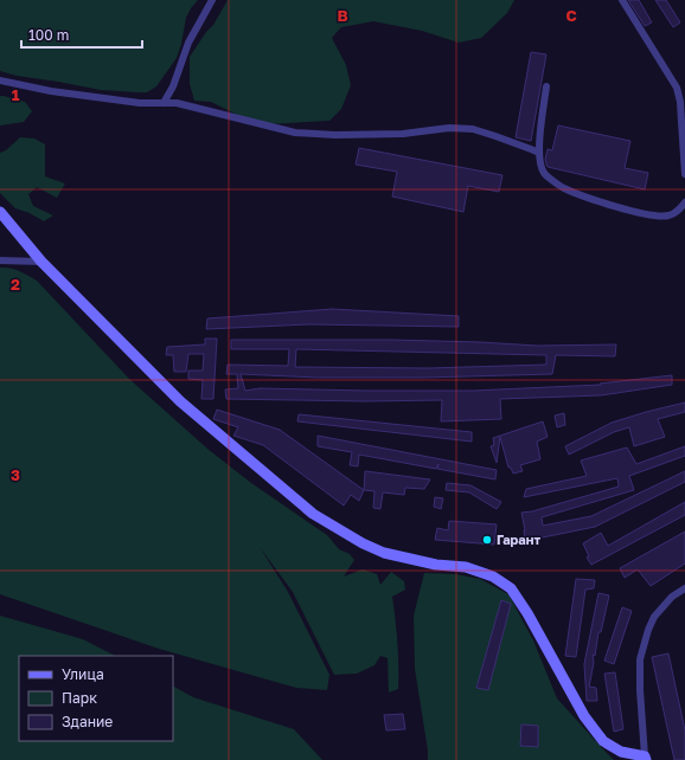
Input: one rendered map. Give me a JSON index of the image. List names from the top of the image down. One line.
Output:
{"places":["Гарант"],"legend":["Улица","Парк","Здание"],"scale_bar":"100 m","grid":{"columns":["B","C"],"rows":["1","2","3"]}}
